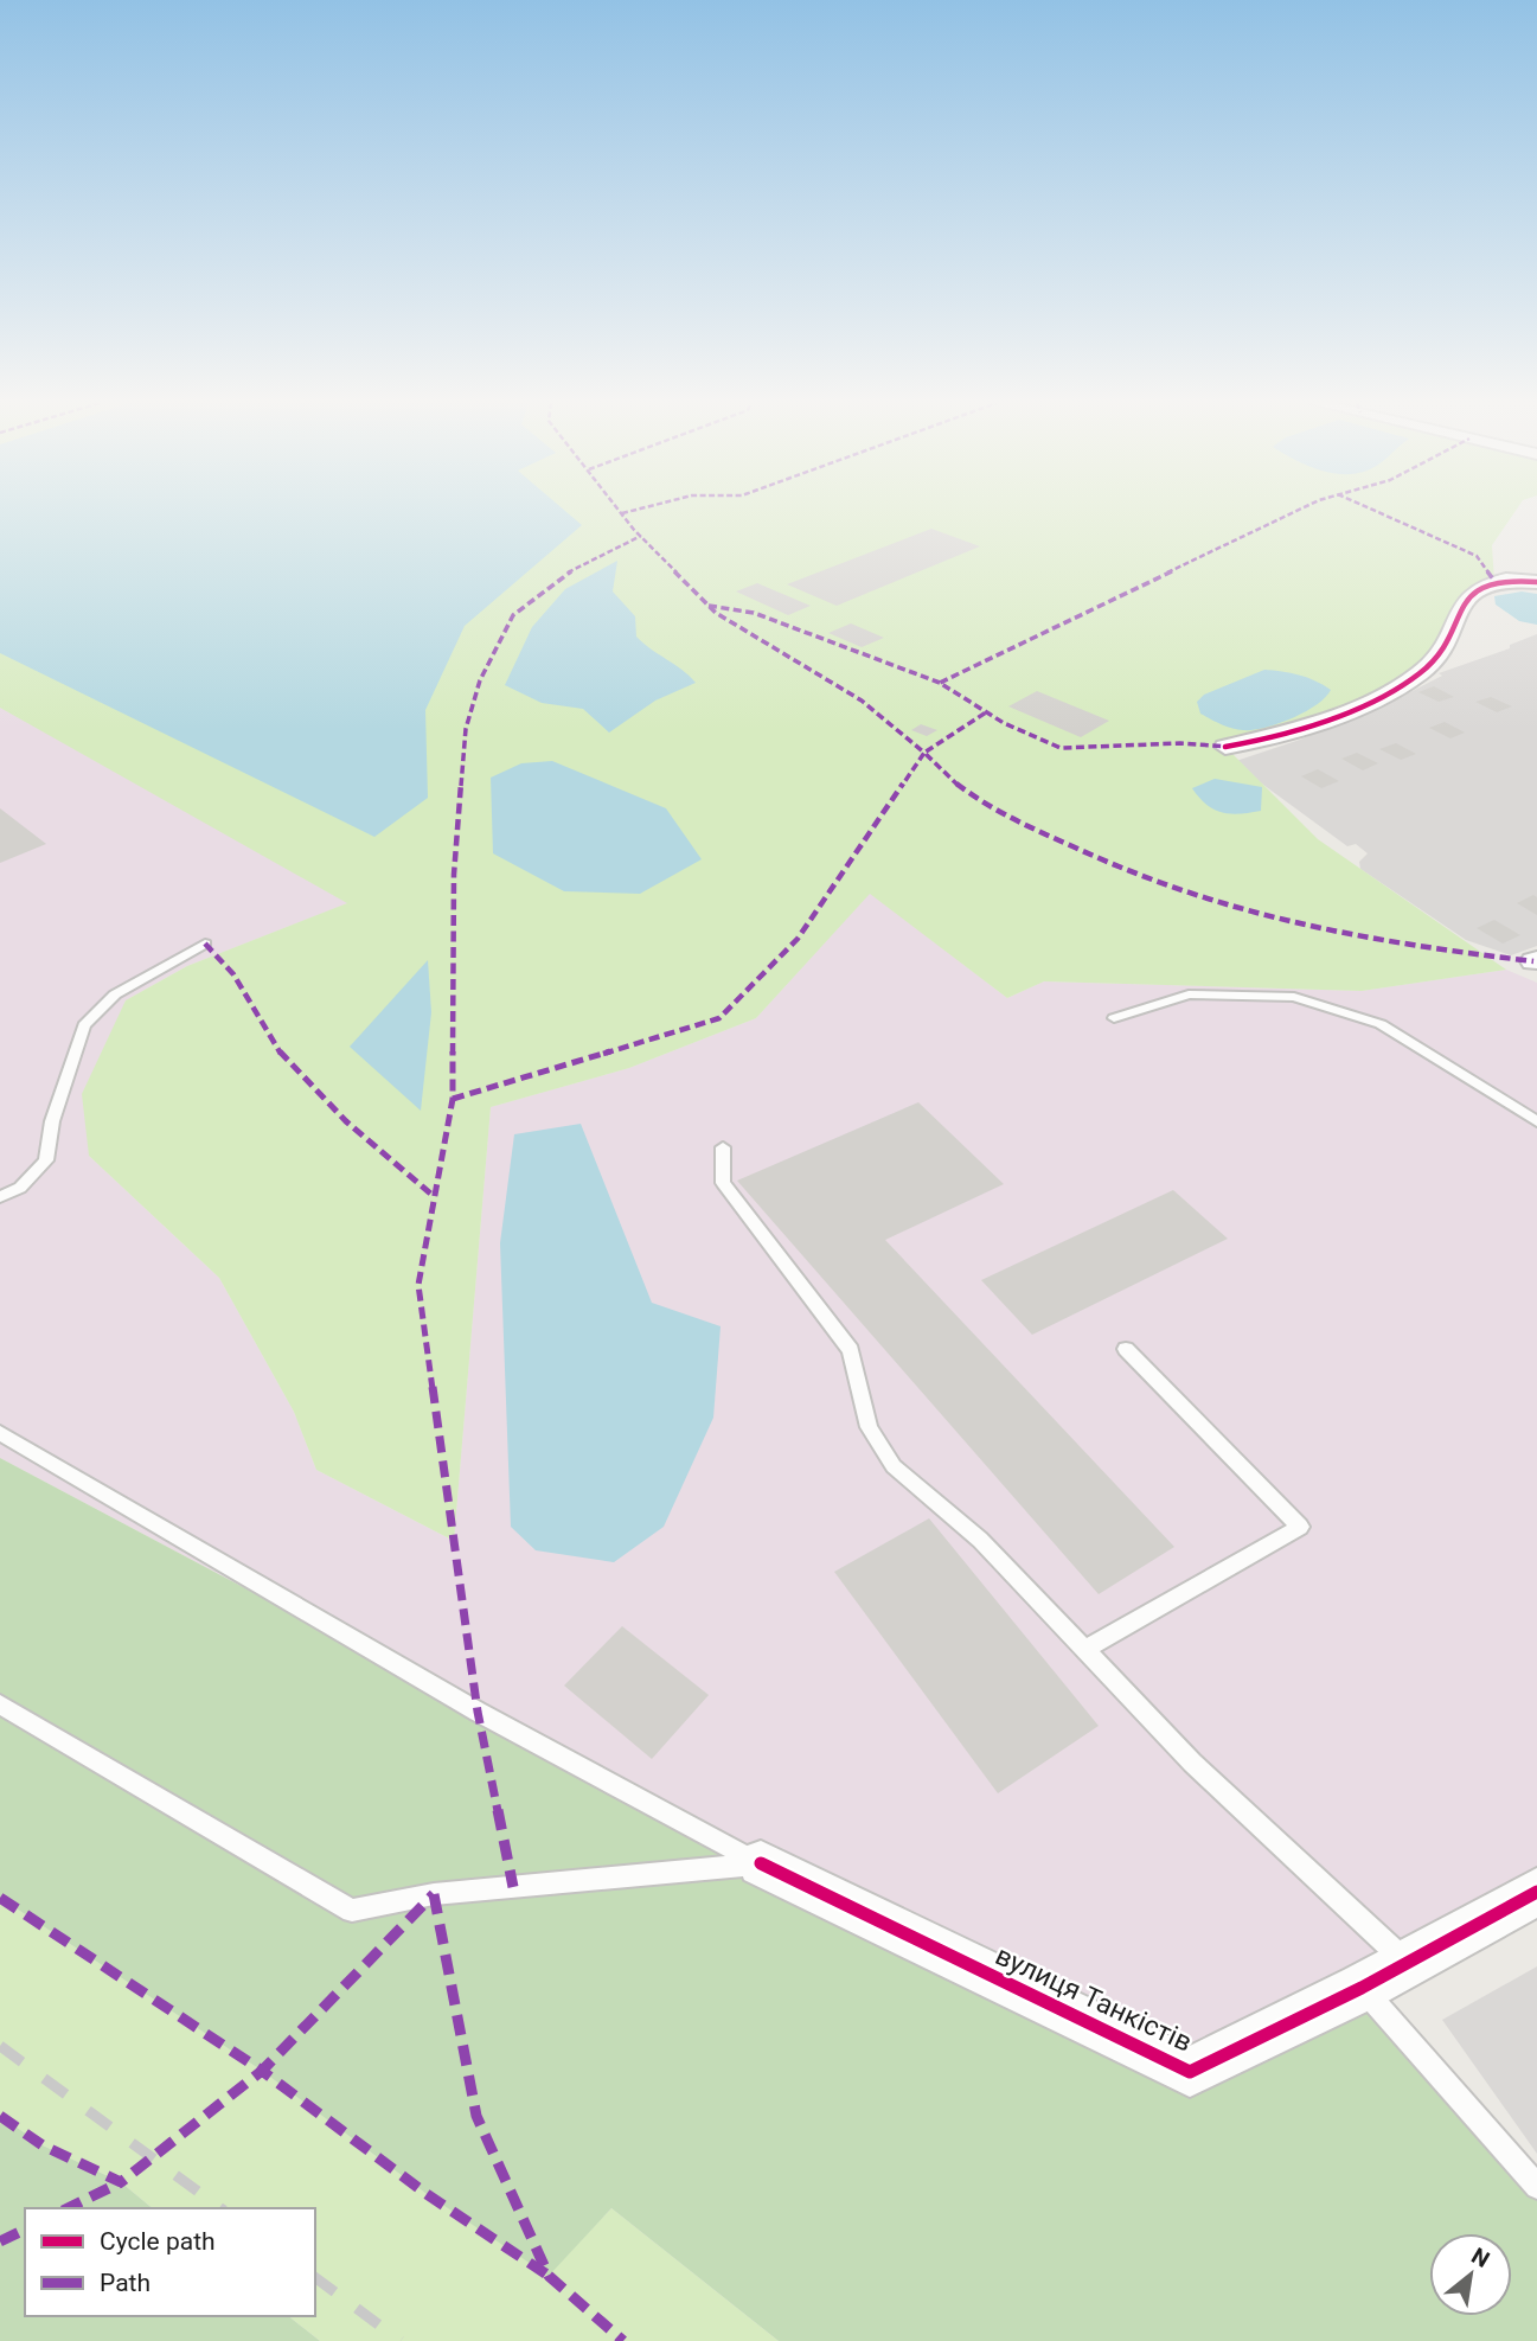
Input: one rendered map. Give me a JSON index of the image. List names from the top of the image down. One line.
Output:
{"streets":{"street":["вулиця Танкістів"]},"legend":["Cycle path","Path"],"north":"top right"}
